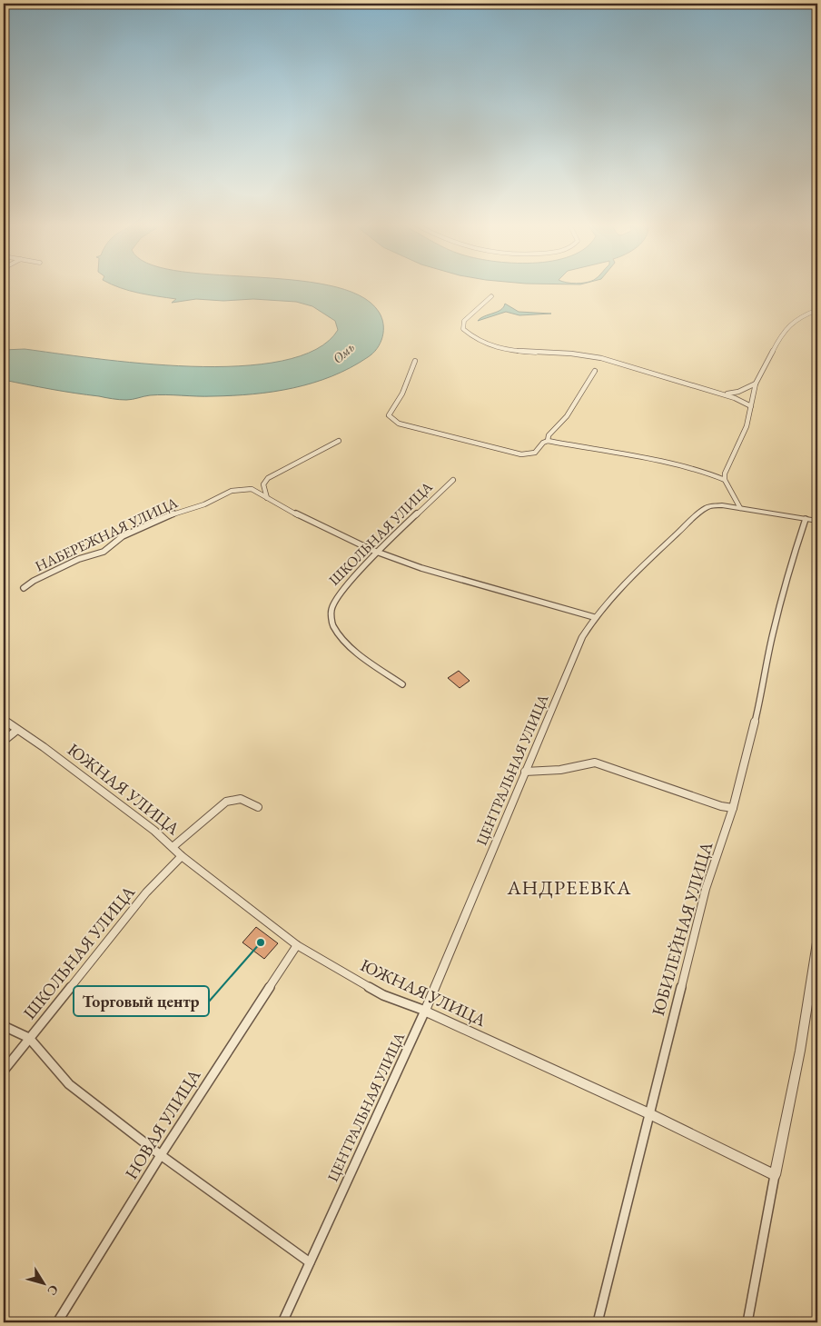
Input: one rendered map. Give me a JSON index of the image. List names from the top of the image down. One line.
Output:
{"streets":{"street":["ШКОЛЬНАЯ УЛИЦА","НАБЕРЕЖНАЯ УЛИЦА","ЦЕНТРАЛЬНАЯ УЛИЦА","ЮЖНАЯ УЛИЦА","ЮБИЛЕЙНАЯ УЛИЦА","НОВАЯ УЛИЦА"]},"crossings":[["ШКОЛЬНАЯ УЛИЦА","ЮЖНАЯ УЛИЦА"],["ЦЕНТРАЛЬНАЯ УЛИЦА","ЮЖНАЯ УЛИЦА"],["ЦЕНТРАЛЬНАЯ УЛИЦА","ЮБИЛЕЙНАЯ УЛИЦА"],["ЮЖНАЯ УЛИЦА","ЮБИЛЕЙНАЯ УЛИЦА"],["ЮЖНАЯ УЛИЦА","НОВАЯ УЛИЦА"]],"districts":["АНДРЕЕВКА"],"water":["Омь"],"places":["Торговый центр"],"north":"bottom right"}
